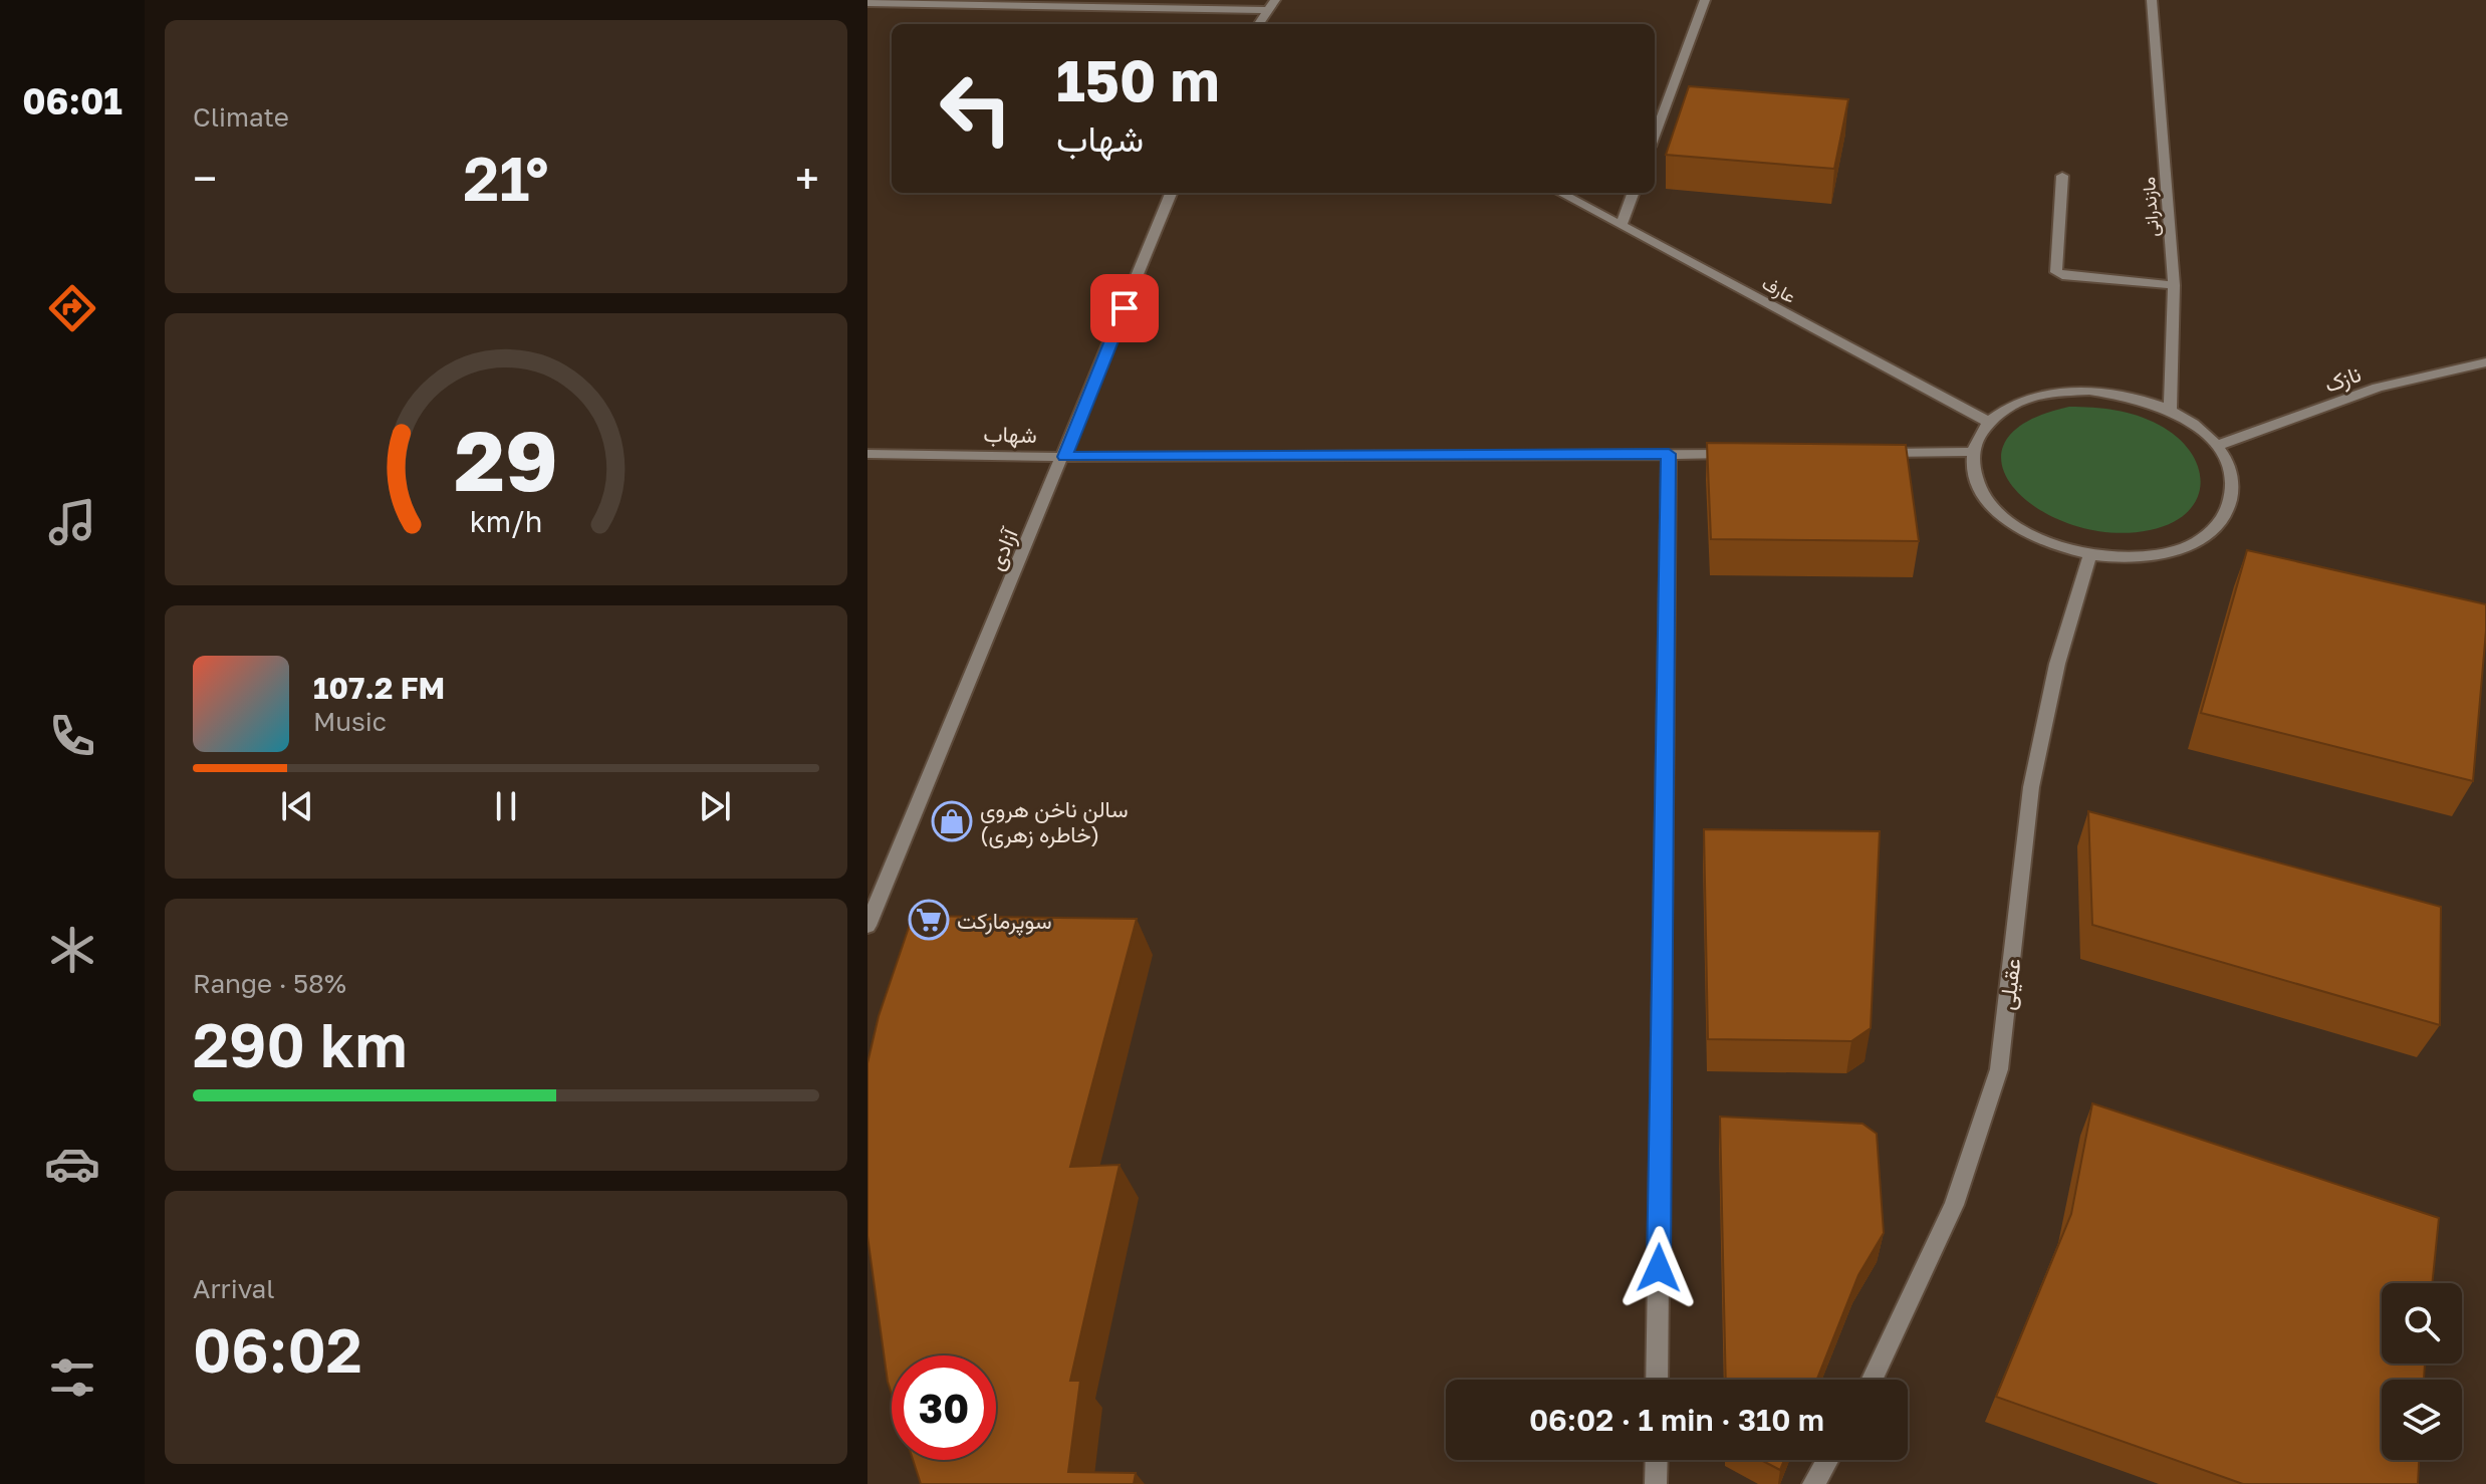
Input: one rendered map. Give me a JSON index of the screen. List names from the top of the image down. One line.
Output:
{"streets":{"street":["مازندرانی","عارف","نازک","شهاب","آزادی","عقیلی"]},"crossings":[["مازندرانی","عارف"],["مازندرانی","نازک"],["مازندرانی","عقیلی"],["عارف","نازک"],["عارف","عقیلی"],["نازک","عقیلی"],["شهاب","آزادی"]],"places":{"shop":["سالن ناخن هروی (خاطره زهری)"],"supermarket":["سوپرمارکت"]},"page":{"tabs":"06:01","tile":["Climate",["Range · 58%","290 km"],["Arrival","06:02"]],"turn":["150 m","شهاب"],"heat":["−","21°","+"],"song":["107.2 FM","Music"],"limit":"30","trip":"06:02 · 1 min · 310 m","gauge":["29","km/h"]}}
